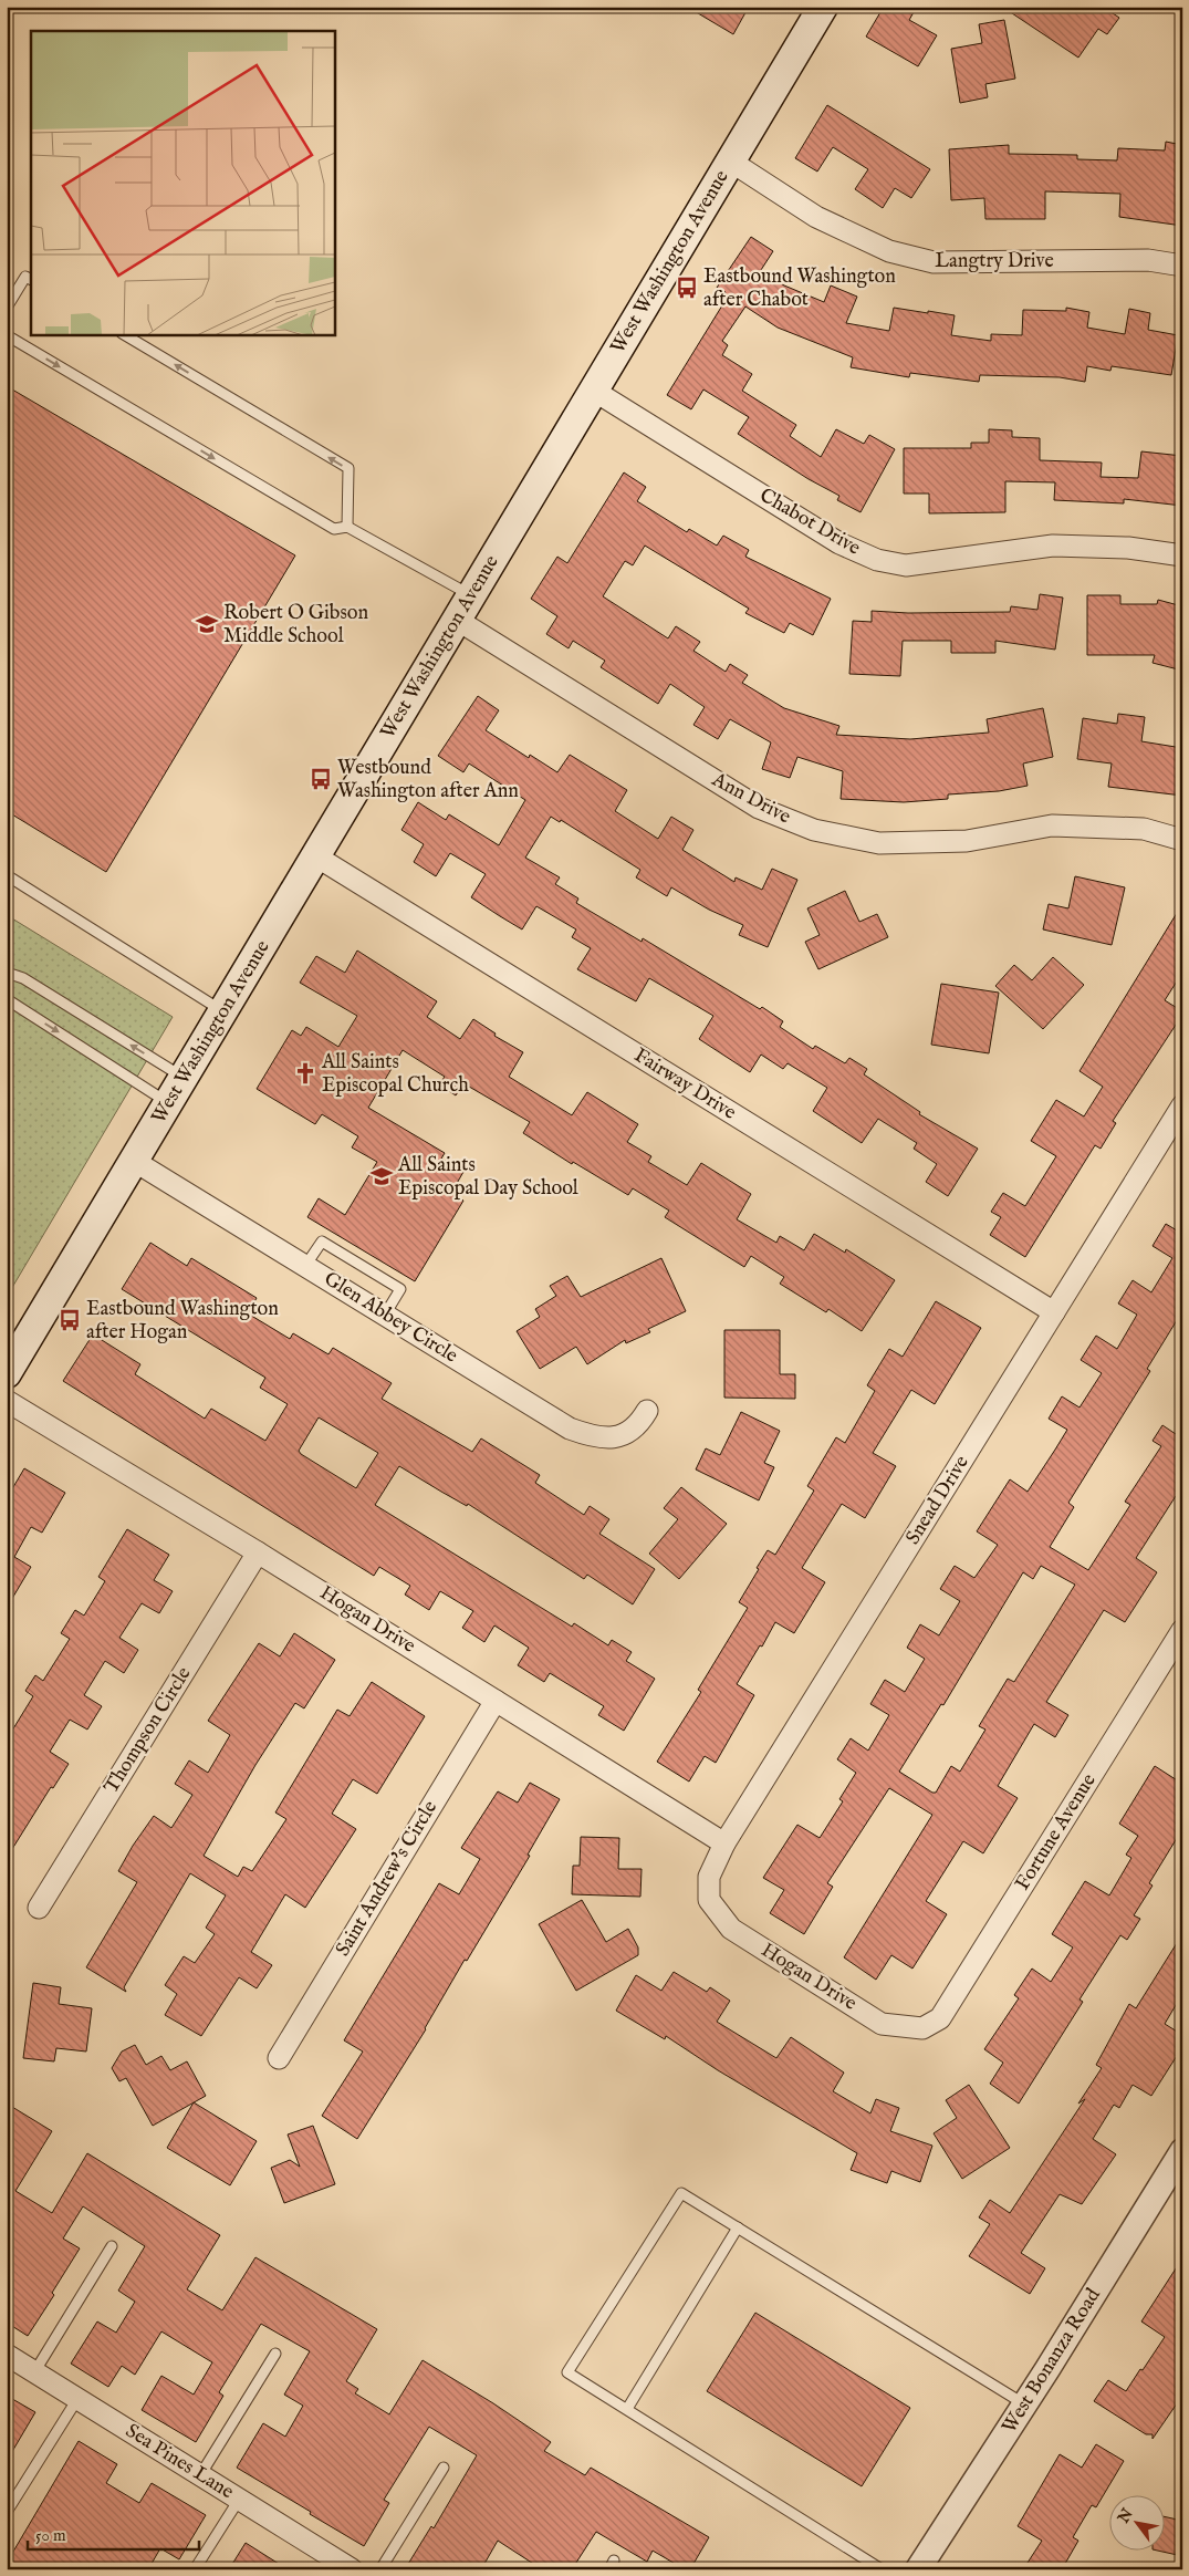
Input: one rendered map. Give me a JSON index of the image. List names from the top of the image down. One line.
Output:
{"streets":{"main road":["West Washington Avenue"],"street":["Langtry Drive","Chabot Drive","Ann Drive","Fairway Drive","Glen Abbey Circle","Snead Drive","Hogan Drive","Thompson Circle","Fortune Avenue","Saint Andrew's Circle","West Bonanza Road","Sea Pines Lane"]},"crossings":[["Langtry Drive","West Washington Avenue"],["West Washington Avenue","Chabot Drive"],["West Washington Avenue","Ann Drive"],["West Washington Avenue","Fairway Drive"],["West Washington Avenue","Glen Abbey Circle"],["Fairway Drive","Snead Drive"],["Snead Drive","Hogan Drive"],["Hogan Drive","Thompson Circle"],["Hogan Drive","Fortune Avenue"],["Hogan Drive","Saint Andrew's Circle"]],"places":{"bus stop":["Eastbound Washington after Chabot","Westbound Washington after Ann","Eastbound Washington after Hogan"],"school or university":["Robert O Gibson Middle School","All Saints Episcopal Day School"],"church":["All Saints Episcopal Church"]},"scale_bar":"50 m","north":"top left"}
